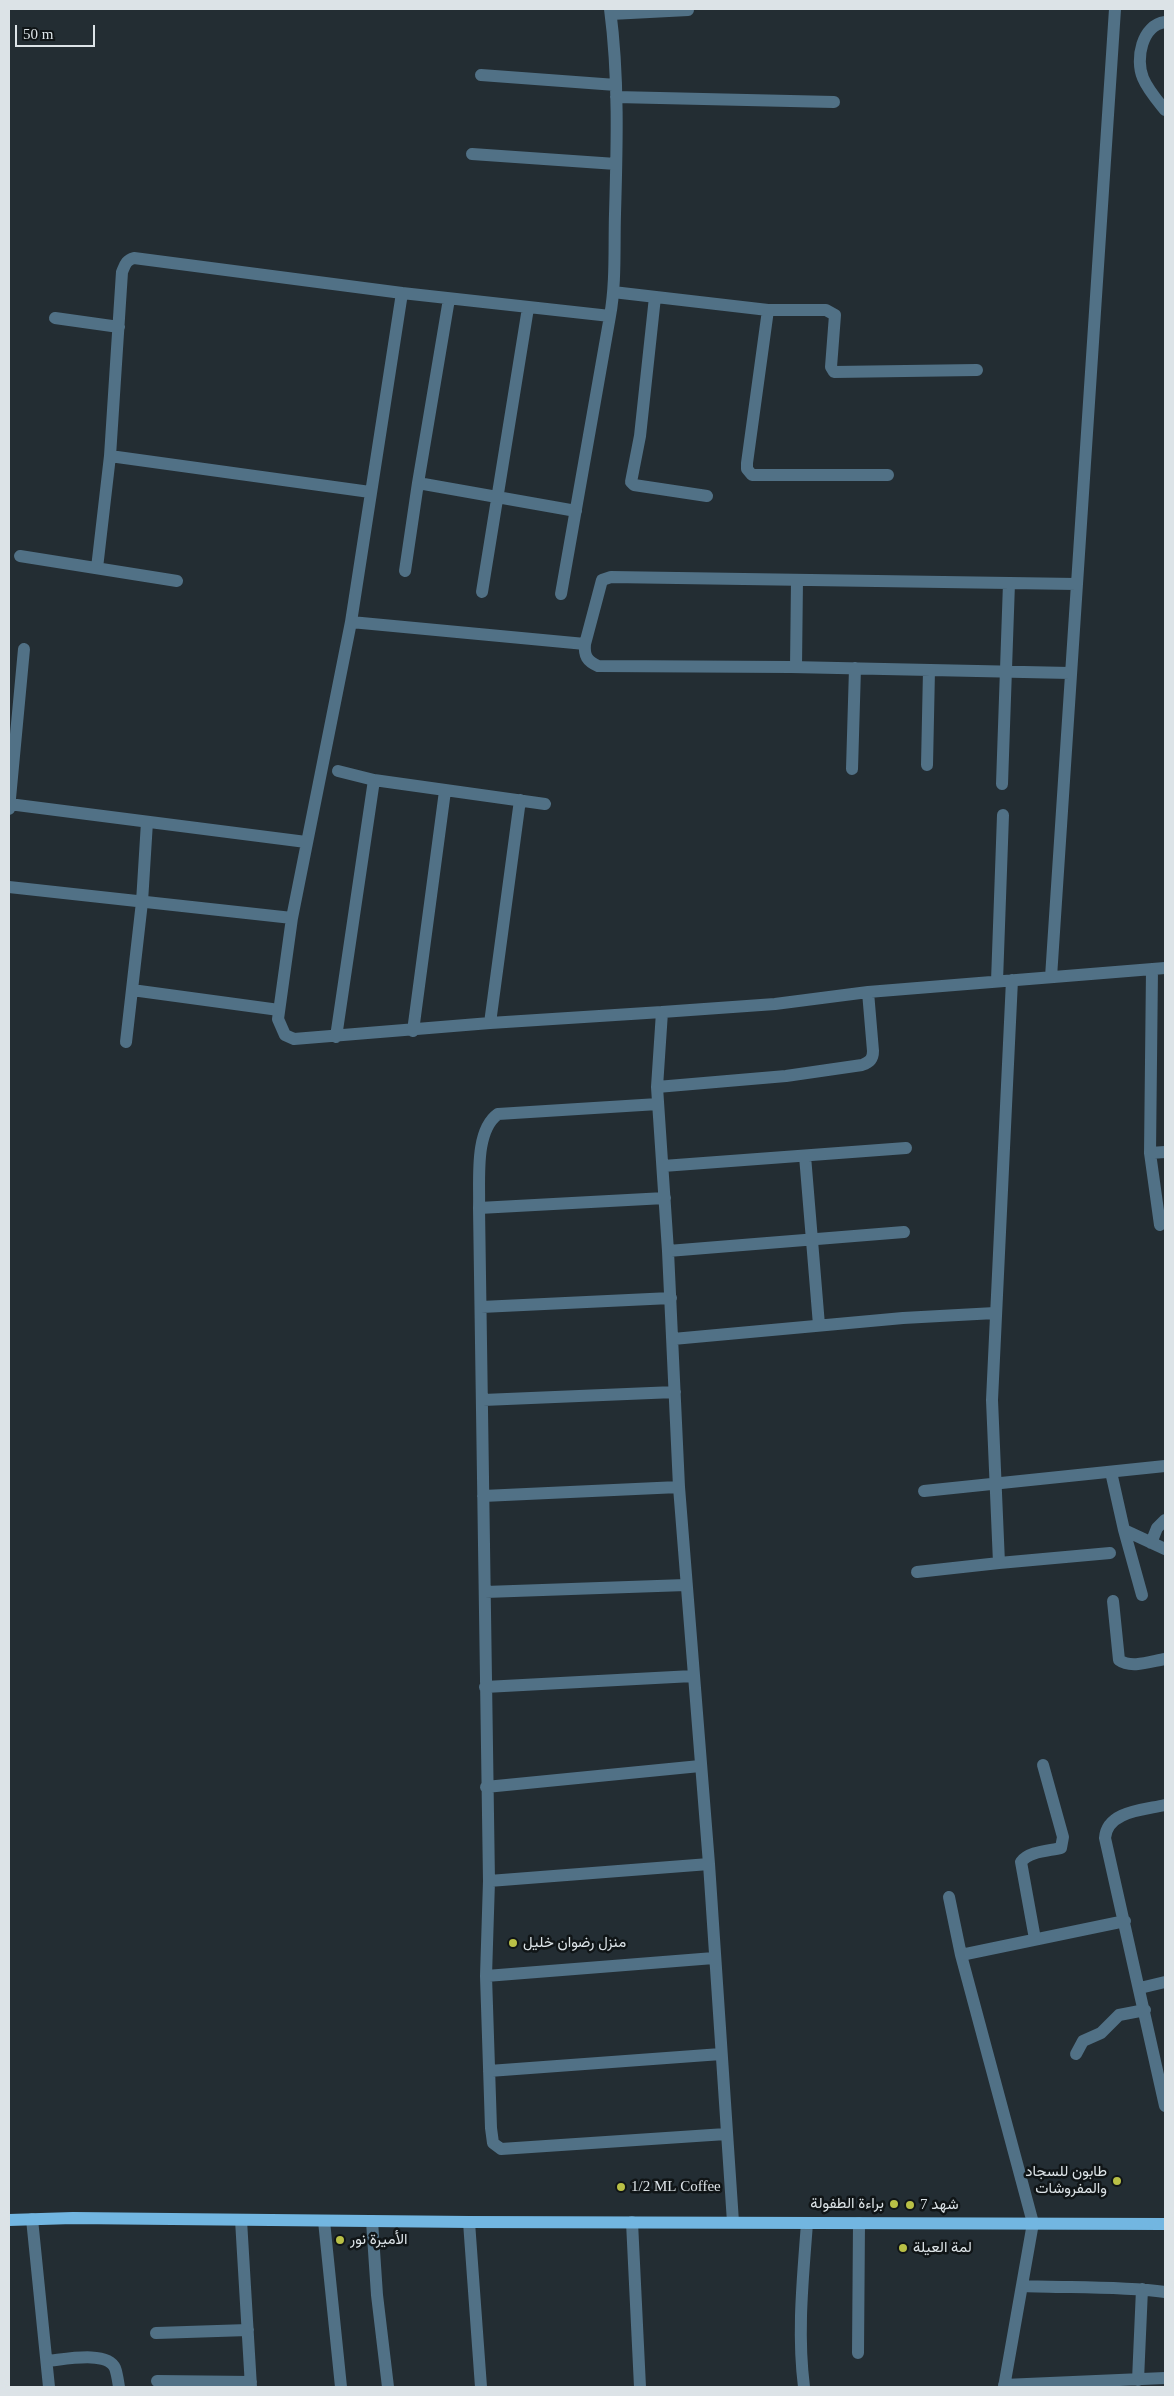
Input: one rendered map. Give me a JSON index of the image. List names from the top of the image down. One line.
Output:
{"places":["منزل رضوان خليل","طابون للسجاد والمفروشات","1/2 ML Coffee","براءة الطفولة","شهد 7","الأميرة نور","لمة العيلة"],"scale_bar":"50 m"}
